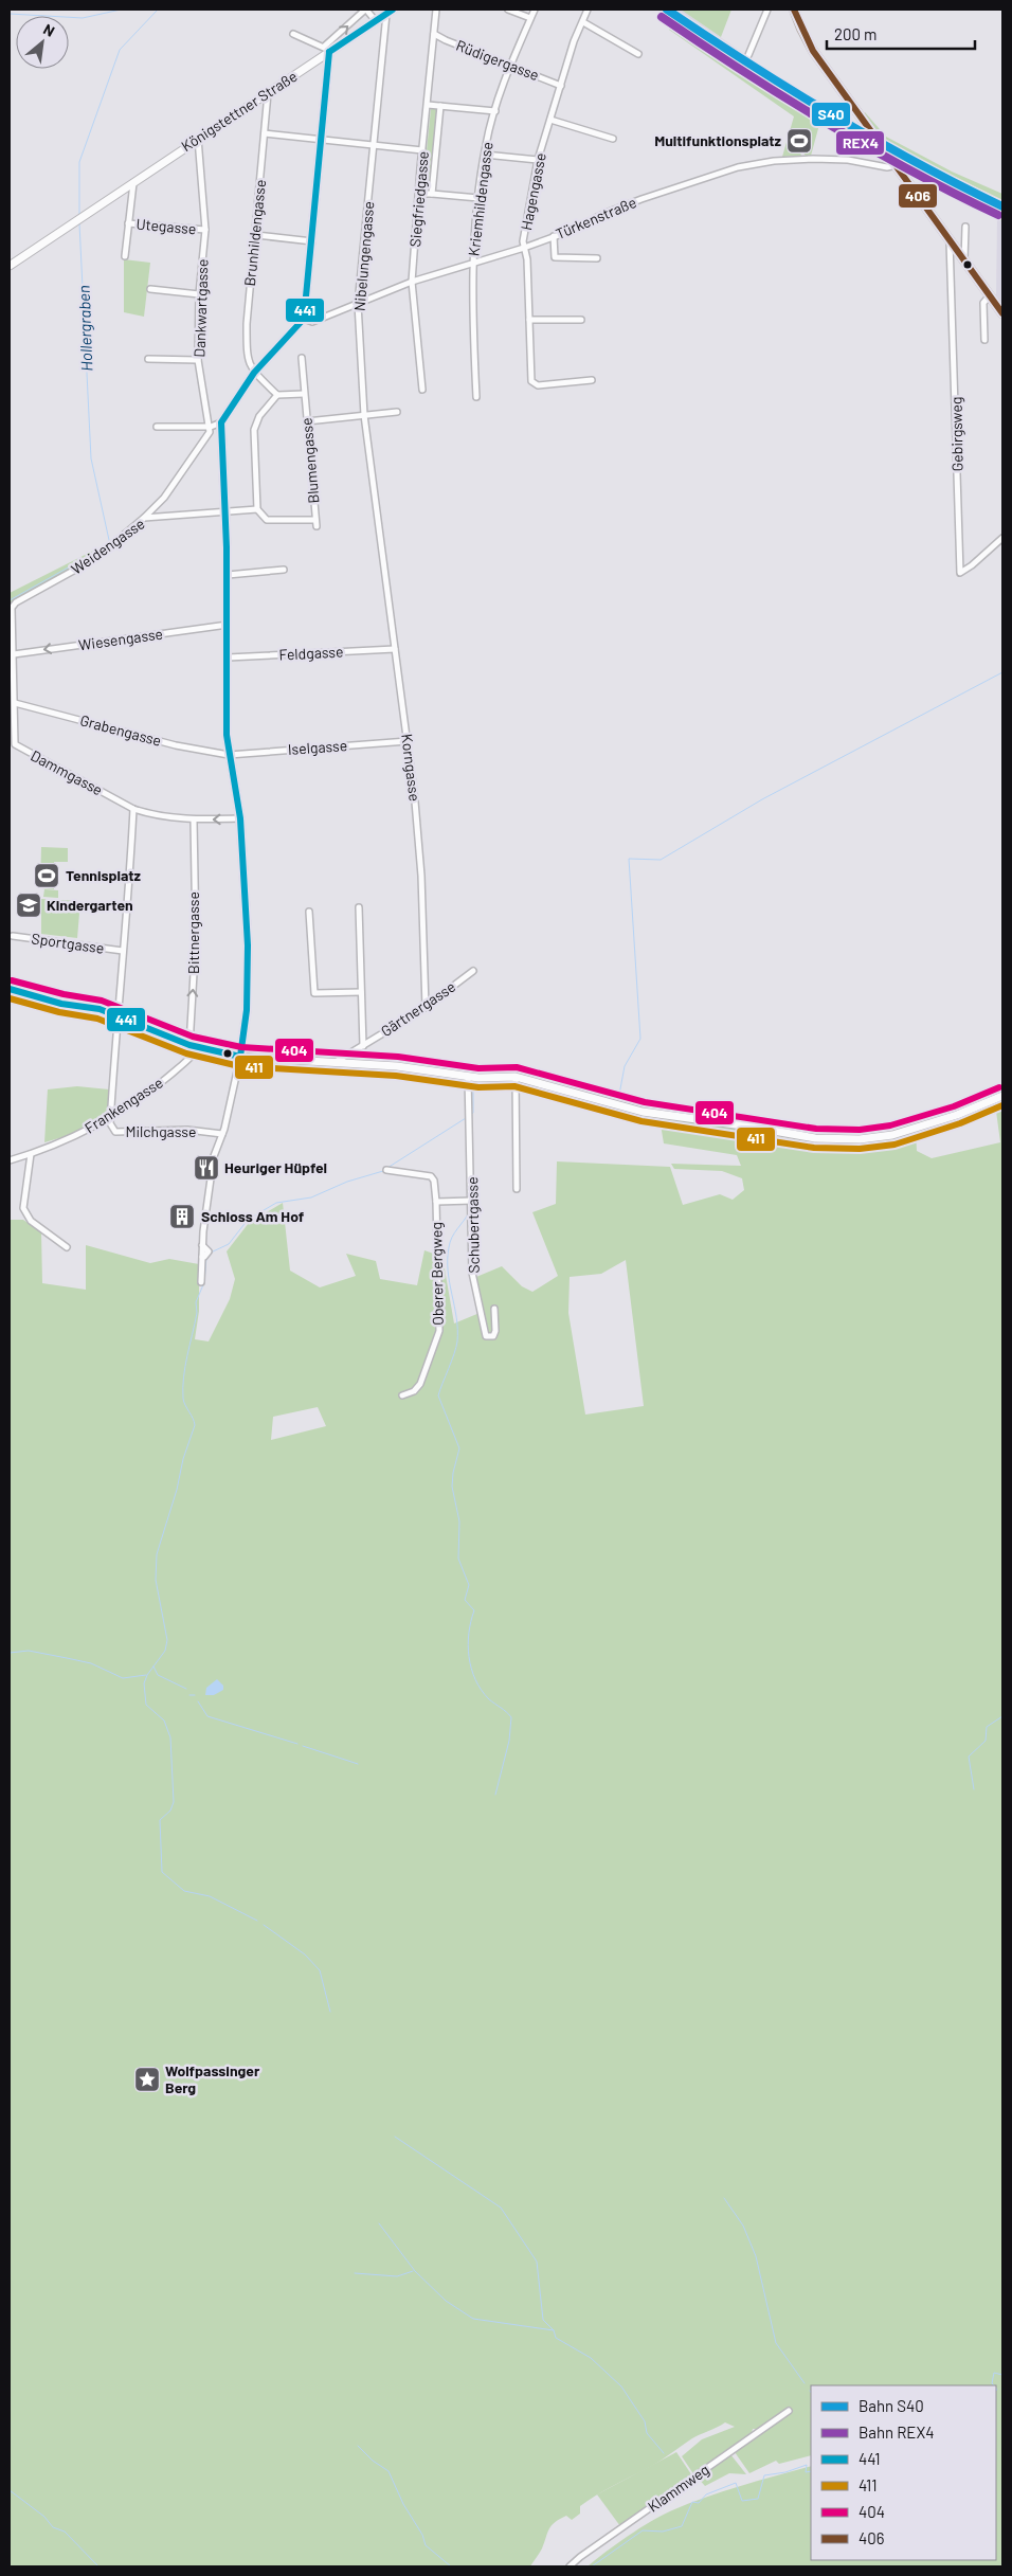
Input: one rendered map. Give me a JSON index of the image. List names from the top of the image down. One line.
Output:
{"streets":{"street":["Rüdigergasse","Königstettner Straße","Hagengasse","Siegfriedgasse","Kriemhildengasse","Türkenstraße","Utegasse","Brunhildengasse","Nibelungengasse","Dankwartgasse","Gebirgsweg","Blumengasse","Weidengasse","Wiesengasse","Feldgasse","Grabengasse","Iselgasse","Korngasse","Dammgasse","Bittnergasse","Sportgasse","Gärtnergasse","Frankengasse","Milchgasse","Schubertgasse","Oberer Bergweg","Klammweg"]},"crossings":[["Rüdigergasse","Hagengasse"],["Rüdigergasse","Siegfriedgasse"],["Rüdigergasse","Kriemhildengasse"],["Königstettner Straße","Brunhildengasse"],["Königstettner Straße","Nibelungengasse"],["Königstettner Straße","Dankwartgasse"],["Hagengasse","Türkenstraße"],["Siegfriedgasse","Türkenstraße"],["Kriemhildengasse","Türkenstraße"],["Türkenstraße","Nibelungengasse"],["Utegasse","Dankwartgasse"],["Nibelungengasse","Korngasse"],["Weidengasse","Dammgasse"],["Wiesengasse","Dammgasse"],["Feldgasse","Korngasse"],["Grabengasse","Iselgasse"],["Grabengasse","Dammgasse"],["Iselgasse","Korngasse"],["Korngasse","Gärtnergasse"],["Dammgasse","Bittnergasse"],["Frankengasse","Milchgasse"]],"one_way":["Wiesengasse","Bittnergasse"],"water":["Hollergraben"],"places":{"sports":["Multifunktionsplatz","Tennisplatz"],"school or university":["Kindergarten"],"restaurant":["Heuriger Hüpfel"],"building":["Schloss Am Hof"],"place":["Wolfpassinger Berg"]},"lines":["rail line S40","transit line 441","transit line 406","rail line REX4","transit line 404","transit line 411"],"legend":["Bahn S40","Bahn REX4","441","411","404","406"],"scale_bar":"200 m","north":"top right"}
